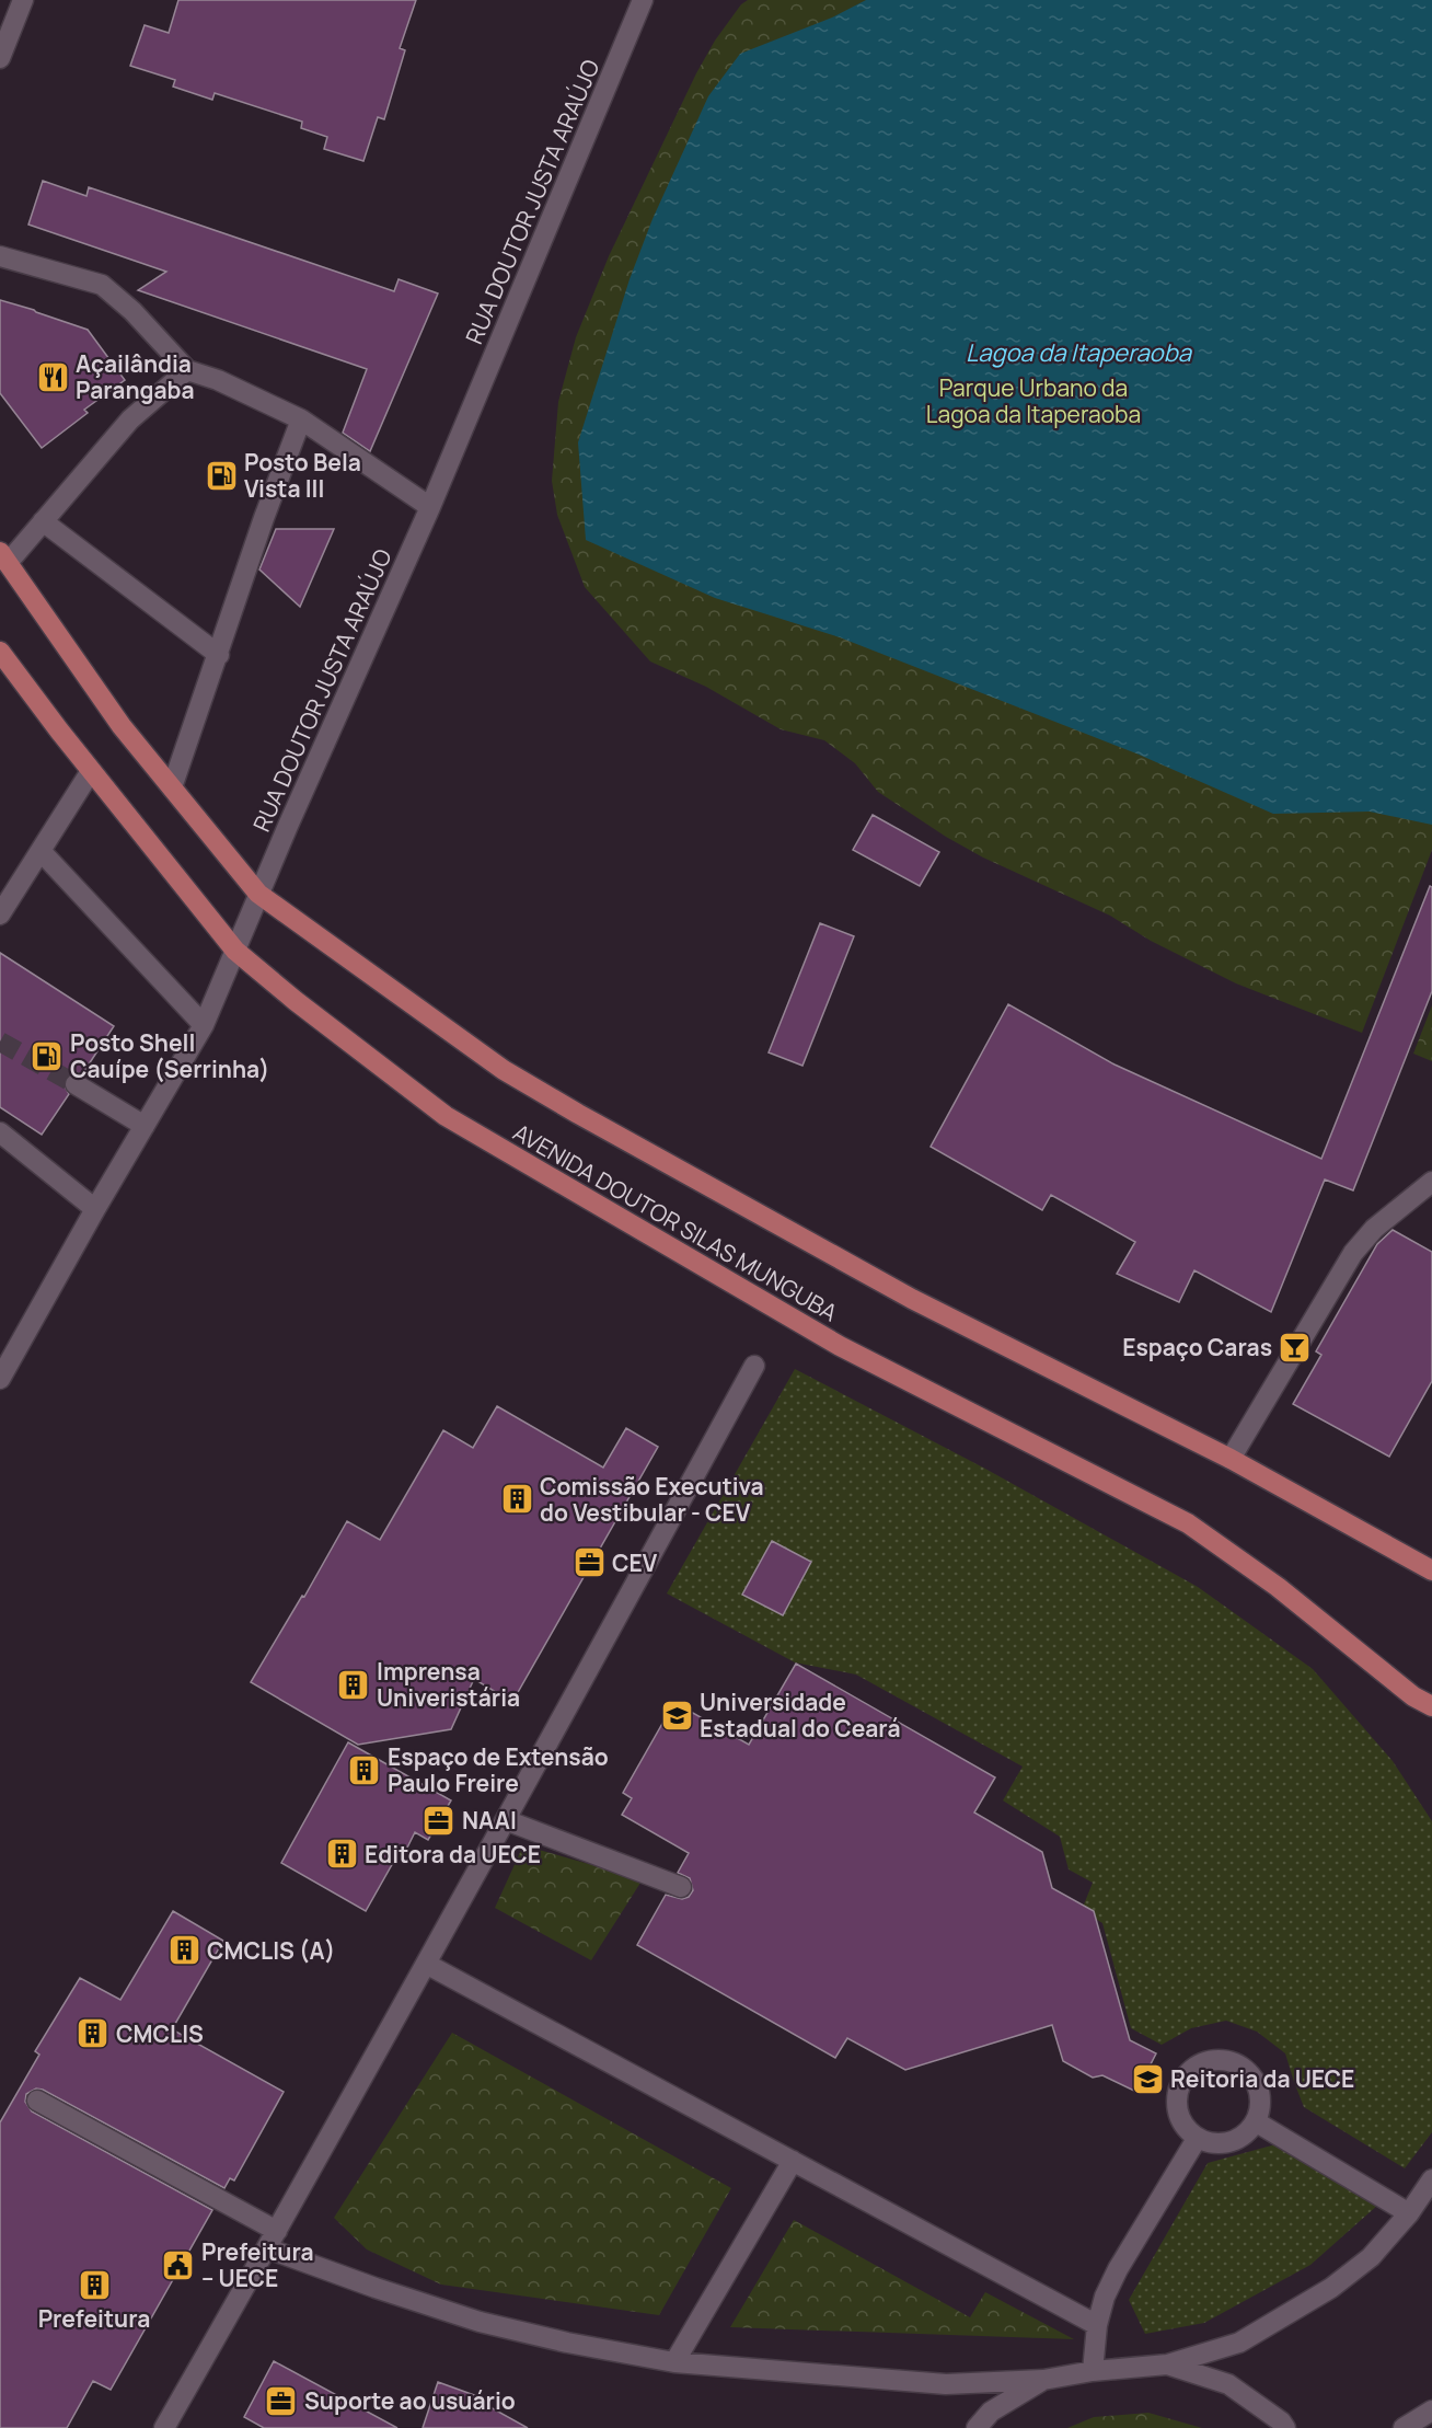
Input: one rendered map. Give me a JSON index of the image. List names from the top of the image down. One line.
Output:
{"streets":{"main road":["AVENIDA DOUTOR SILAS MUNGUBA"],"street":["RUA DOUTOR JUSTA ARAÚJO"]},"crossings":[["RUA DOUTOR JUSTA ARAÚJO","AVENIDA DOUTOR SILAS MUNGUBA"]],"water":["Lagoa da Itaperaoba"],"parks":["Parque Urbano da Lagoa da Itaperaoba"],"places":{"restaurant":["Açailândia Parangaba"],"fuel station":["Posto Bela Vista III","Posto Shell Cauípe (Serrinha)"],"bar":["Espaço Caras"],"building":["Comissão Executiva do Vestibular - CEV","Imprensa Univeristária","Espaço de Extensão Paulo Freire","Editora da UECE","CMCLIS (A)","CMCLIS","Prefeitura"],"office":["CEV","NAAI","Suporte ao usuário"],"school or university":["Universidade Estadual do Ceará","Reitoria da UECE"],"public building":["Prefeitura – UECE"]}}
